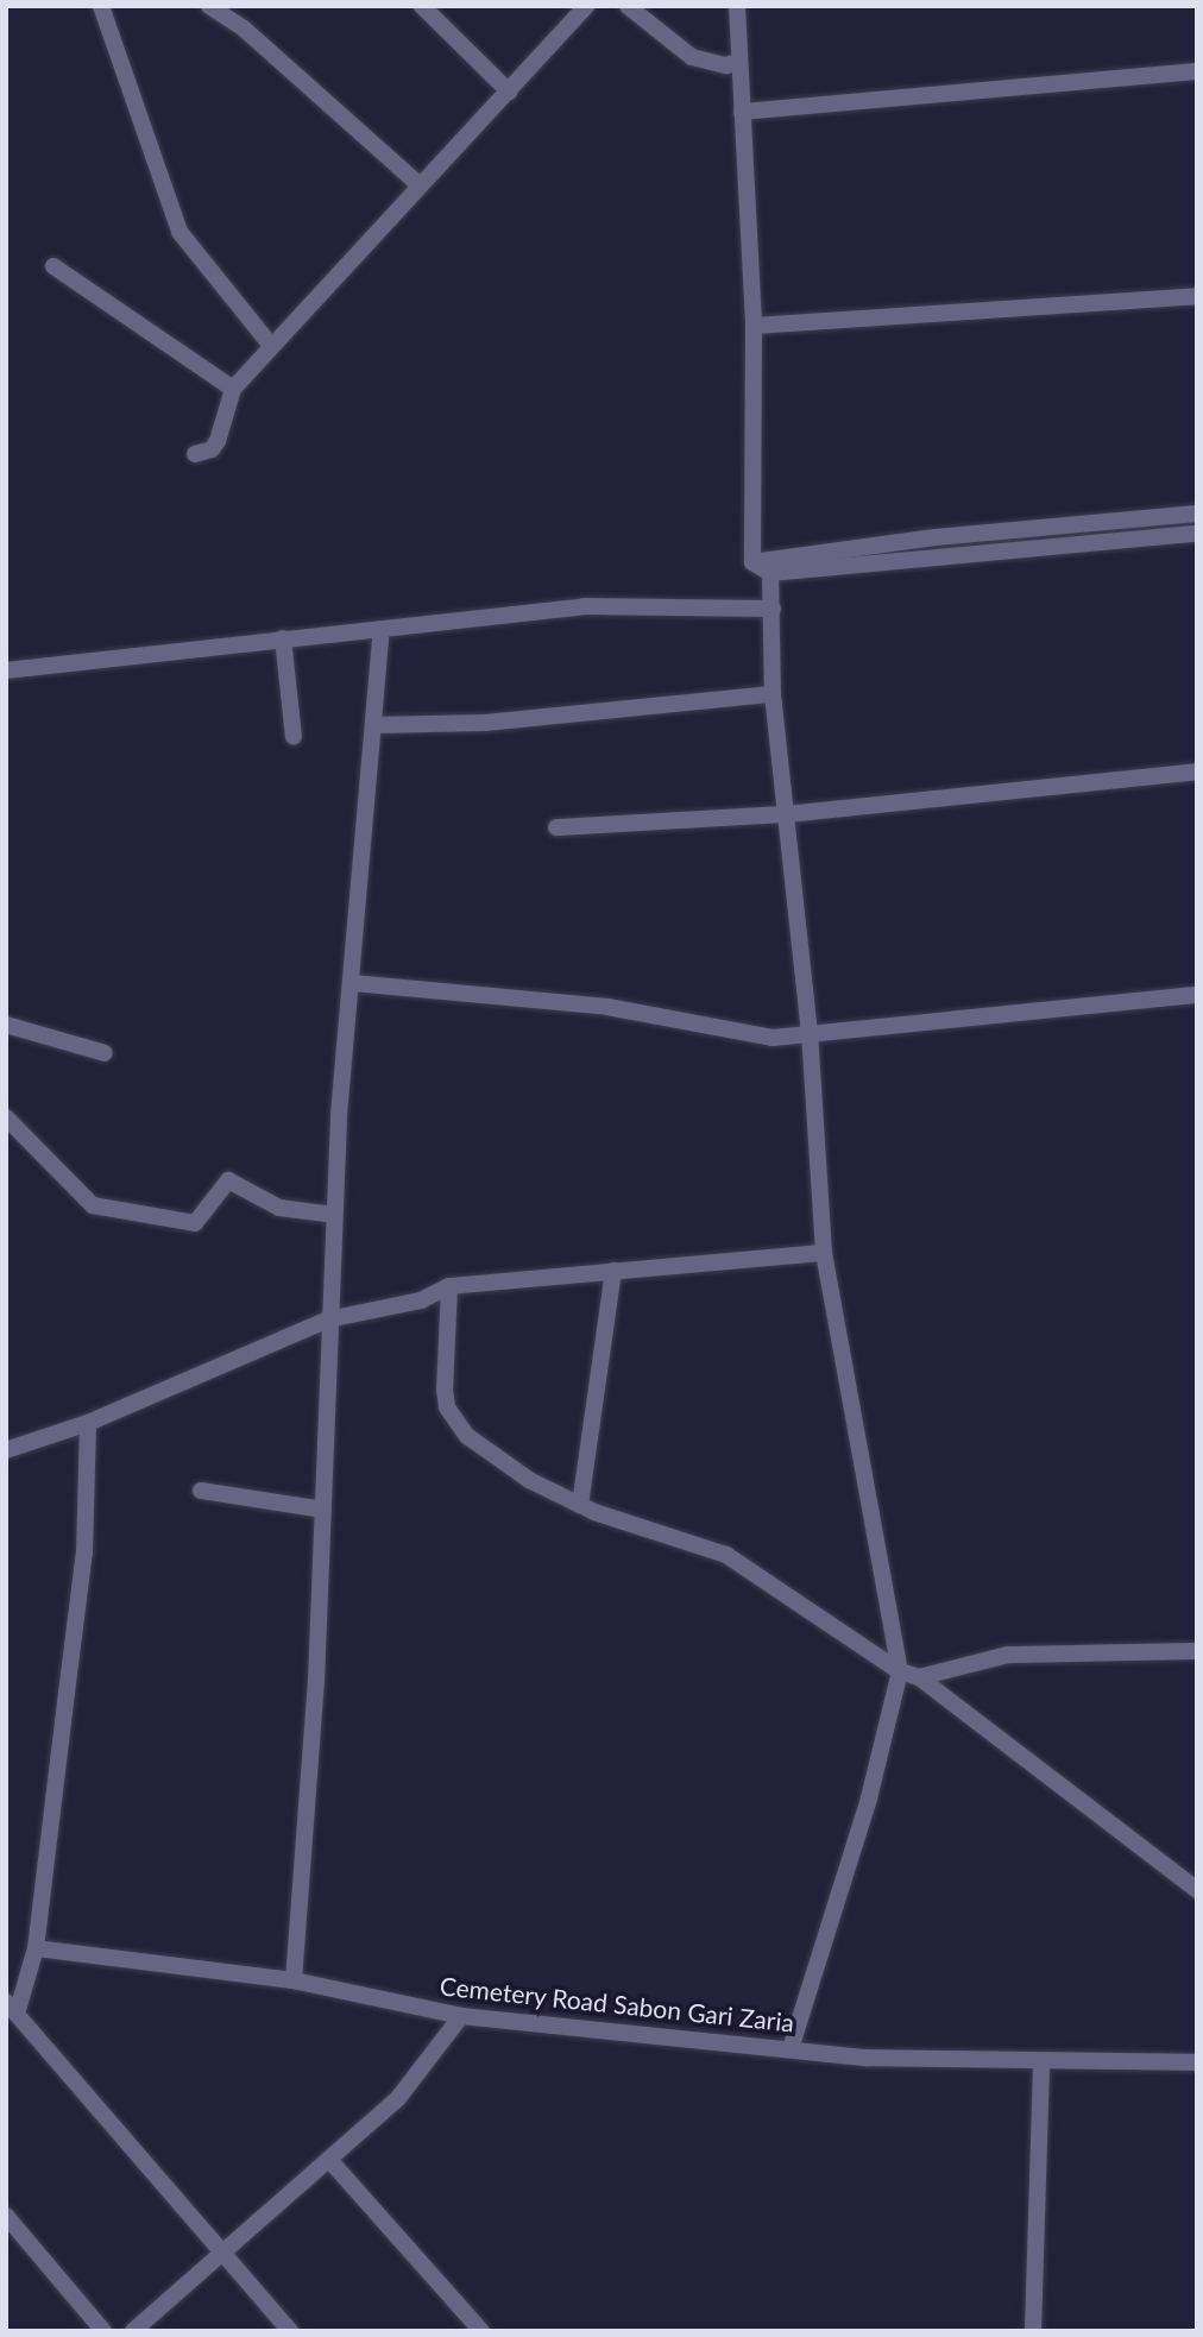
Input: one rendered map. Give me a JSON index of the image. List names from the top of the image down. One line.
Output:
{"streets":{"street":["Cemetery Road Sabon Gari Zaria"]}}
